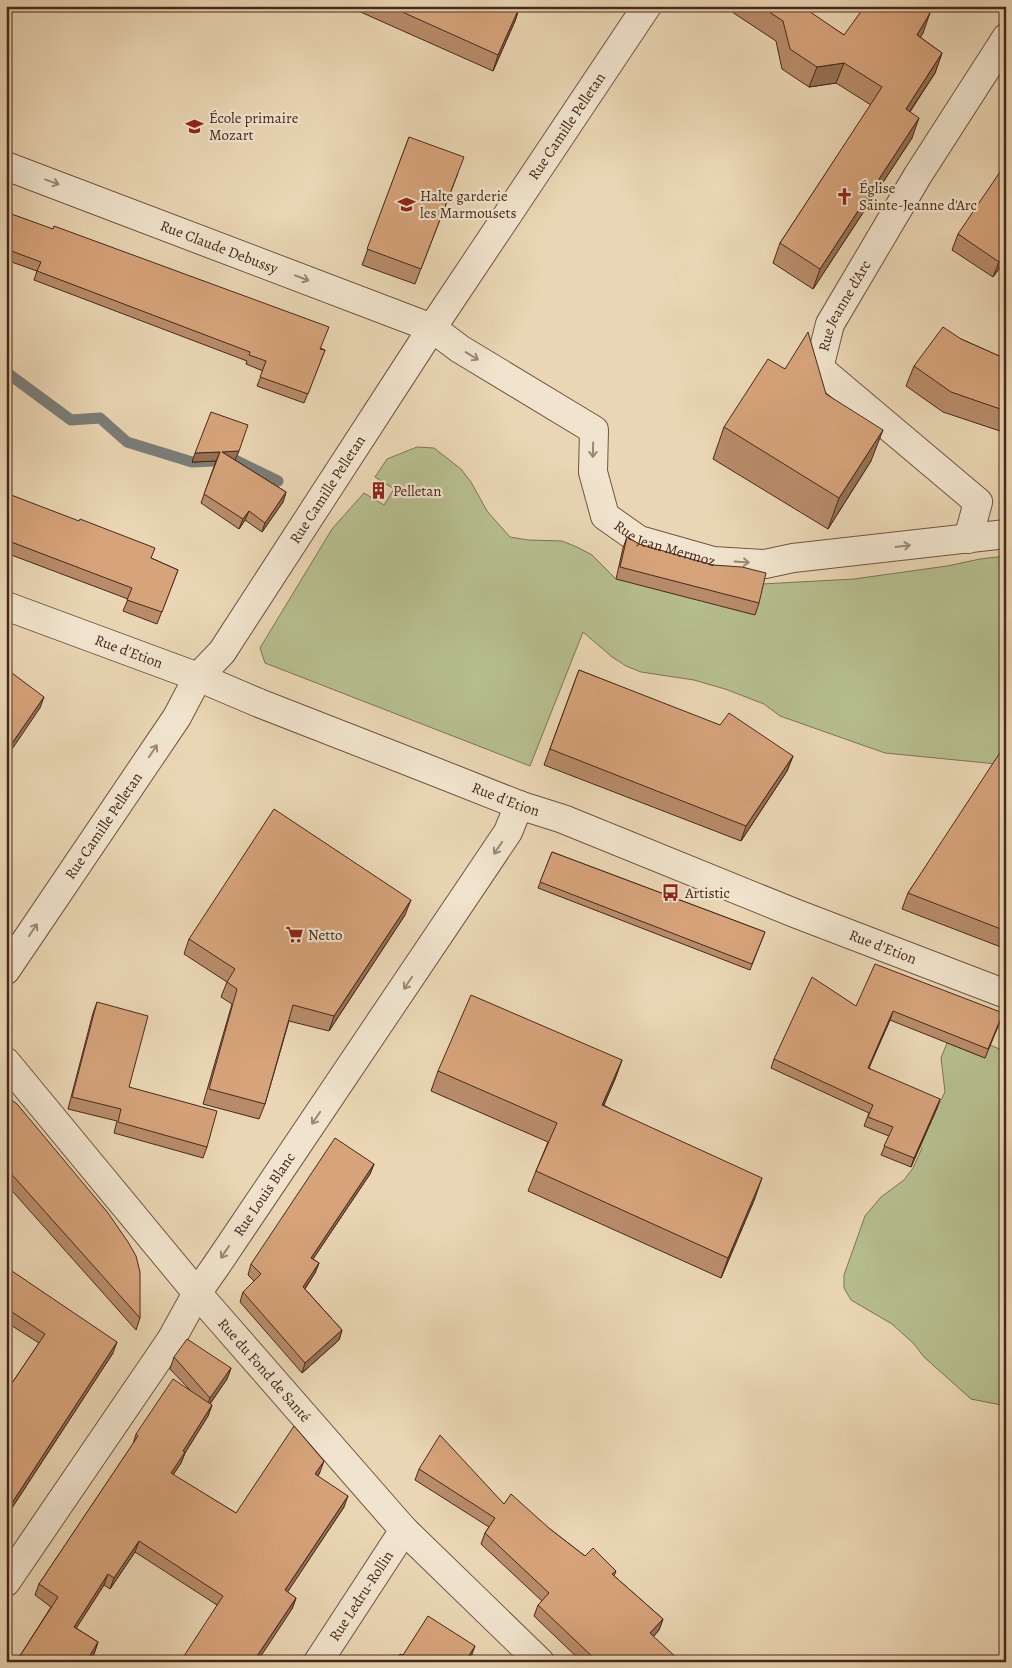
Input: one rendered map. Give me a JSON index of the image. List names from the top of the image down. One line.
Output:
{"streets":{"street":["Rue Camille Pelletan","Rue Claude Debussy","Rue Jeanne d'Arc","Rue Jean Mermoz","Rue d'Etion","Rue Louis Blanc","Rue du Fond de Santé","Rue Ledru-Rollin"]},"crossings":[["Rue Camille Pelletan","Rue Claude Debussy"],["Rue Camille Pelletan","Rue Jean Mermoz"],["Rue Camille Pelletan","Rue d'Etion"],["Rue Claude Debussy","Rue Jean Mermoz"],["Rue Jeanne d'Arc","Rue Jean Mermoz"],["Rue d'Etion","Rue Louis Blanc"],["Rue Louis Blanc","Rue du Fond de Santé"],["Rue du Fond de Santé","Rue Ledru-Rollin"]],"one_way":["Rue Claude Debussy","Rue Jean Mermoz","Rue Louis Blanc"],"places":{"school or university":["École primaire Mozart","Halte garderie les Marmousets"],"church":["Église Sainte-Jeanne d'Arc"],"building":["Pelletan"],"bus stop":["Artistic"],"supermarket":["Netto"]}}
